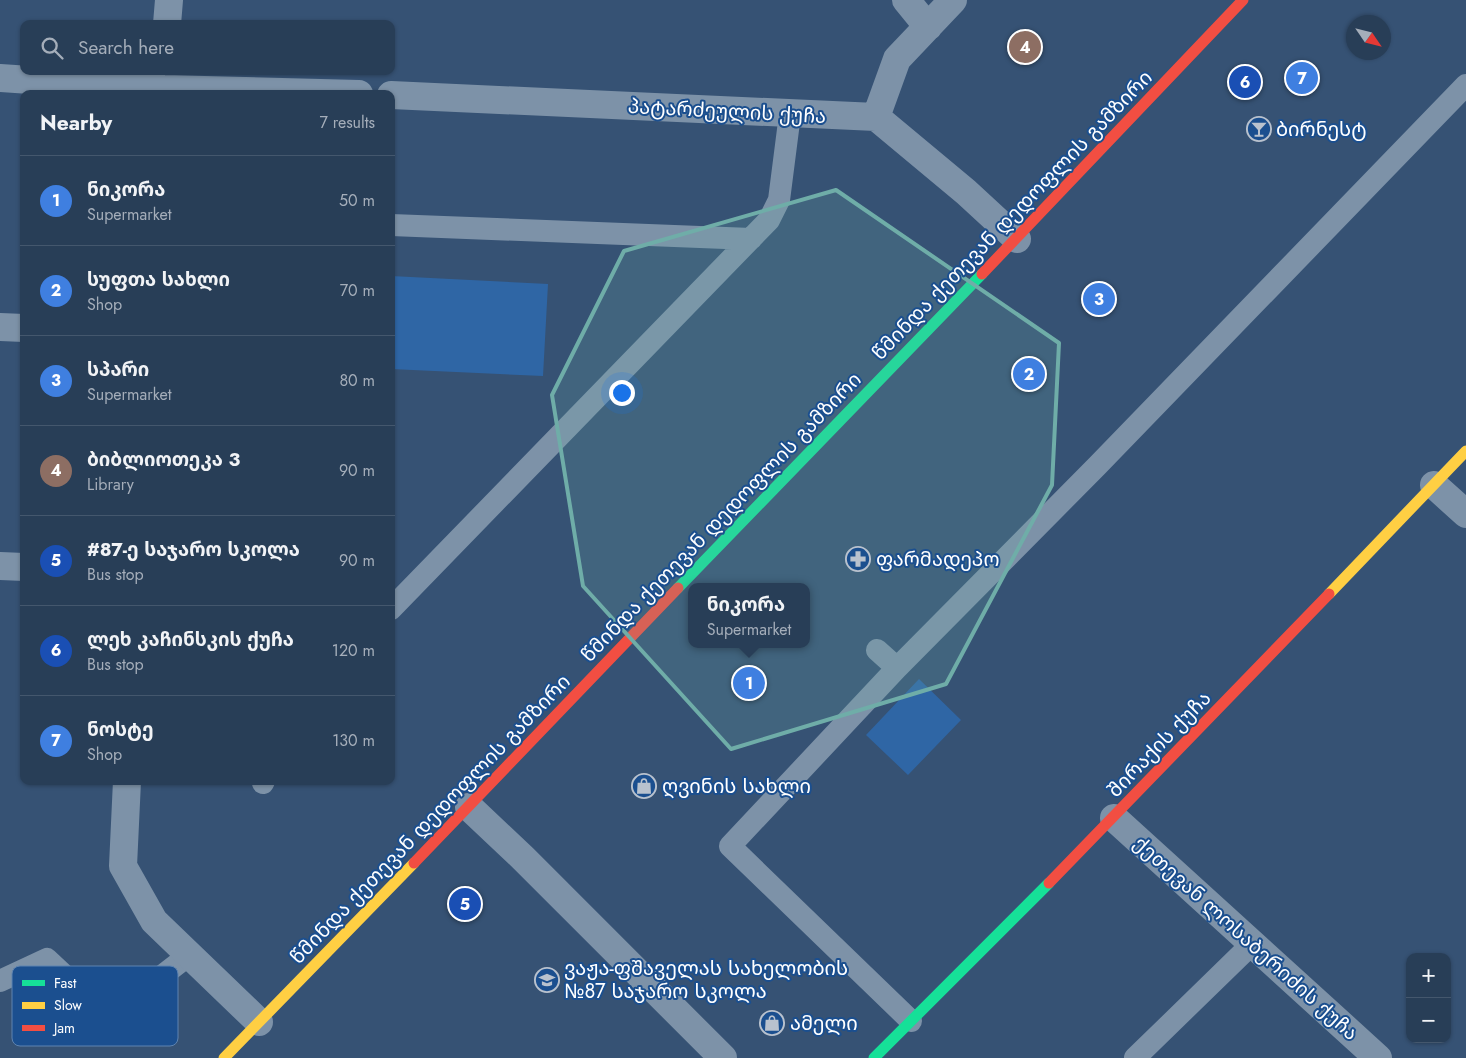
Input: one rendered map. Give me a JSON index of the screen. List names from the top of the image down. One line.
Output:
{"streets":{"main road":["წმინდა ქეთევან დედოფლის გამზირი","შირაქის ქუჩა"],"street":["პატარძეულის ქუჩა","ქეთევან ლოსაბერიძის ქუჩა"]},"crossings":[["შირაქის ქუჩა","ქეთევან ლოსაბერიძის ქუჩა"]],"places":{"bar":["ბირნესტ"],"pharmacy":["ფარმადეპო"],"shop":["ღვინის სახლი","ამელი"],"school or university":["ვაჟა-ფშაველას სახელობის №87 საჯარო სკოლა"]},"legend":["Fast","Slow","Jam"],"north":"bottom right","page":{"search":"Search here","pins":["4","7","6","3","2","1","5"],"heading":["Nearby","7 results"],"list":[{"mark":"1","name":"ნიკორა","note":"Supermarket","value":"50 m"},{"mark":"2","name":"სუფთა სახლი","note":"Shop","value":"70 m"},{"mark":"3","name":"სპარი","note":"Supermarket","value":"80 m"},{"mark":"4","name":"ბიბლიოთეკა 3","note":"Library","value":"90 m"},{"mark":"5","name":"#87-ე საჯარო სკოლა","note":"Bus stop","value":"90 m"},{"mark":"6","name":"ლეხ კაჩინსკის ქუჩა","note":"Bus stop","value":"120 m"},{"mark":"7","name":"ნოსტე","note":"Shop","value":"130 m"}],"popup":["ნიკორა","Supermarket"],"map_buttons":["+","−"]}}
